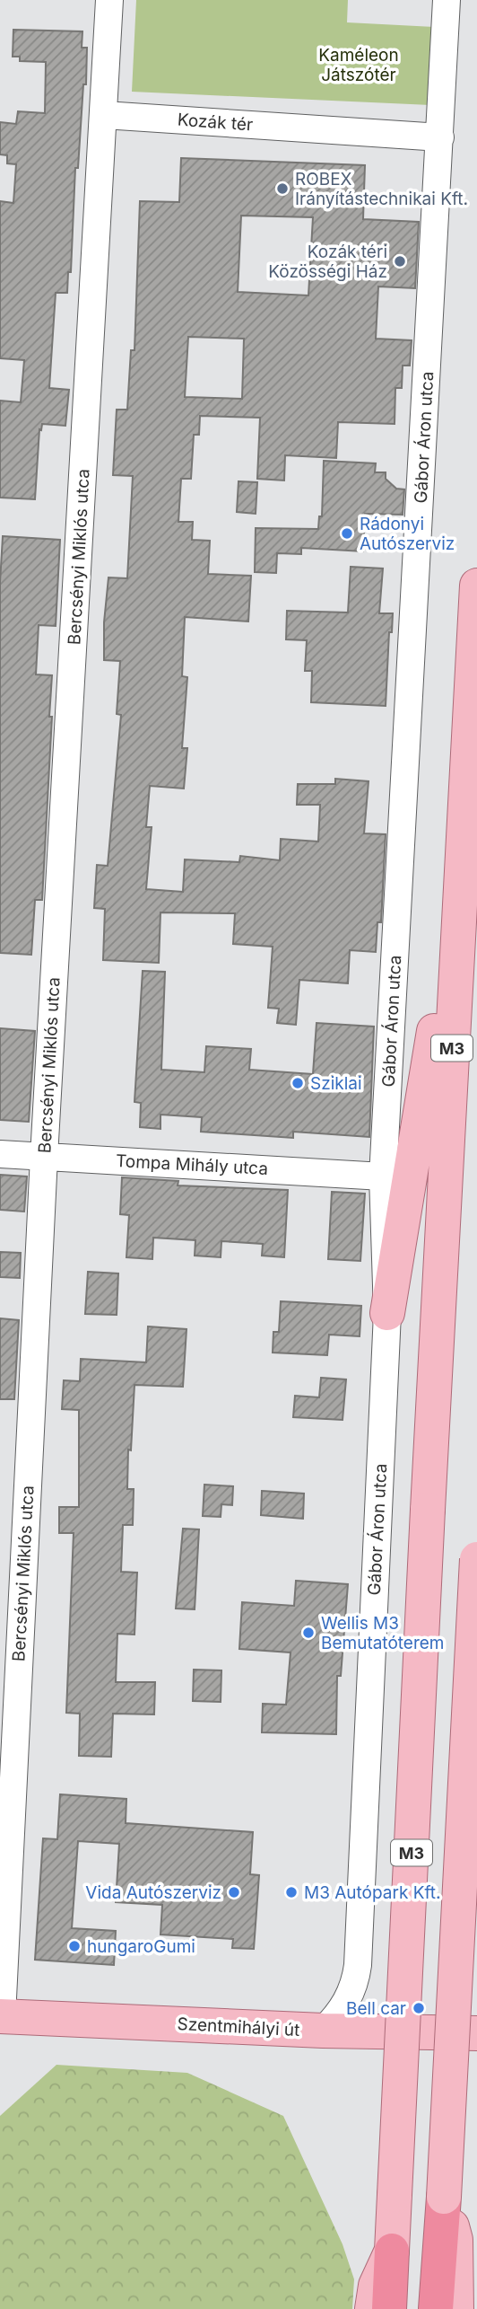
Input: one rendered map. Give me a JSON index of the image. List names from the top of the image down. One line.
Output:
{"streets":{"highway":["M3"],"main road":["Szentmihályi út"],"street":["Kozák tér","Gábor Áron utca","Bercsényi Miklós utca","Tompa Mihály utca"]},"crossings":[["Kozák tér","Gábor Áron utca"],["Kozák tér","Bercsényi Miklós utca"],["Gábor Áron utca","Tompa Mihály utca"],["Gábor Áron utca","Szentmihályi út"],["Bercsényi Miklós utca","Tompa Mihály utca"],["Bercsényi Miklós utca","Szentmihályi út"]],"parks":["Kaméleon Játszótér"],"places":["ROBEX Irányítástechnikai Kft.","Kozák téri Közösségi Ház","Rádonyi Autószerviz","Sziklai","Wellis M3 Bemutatóterem","Vida Autószerviz","M3 Autópark Kft.","hungaroGumi","Bell car"]}
